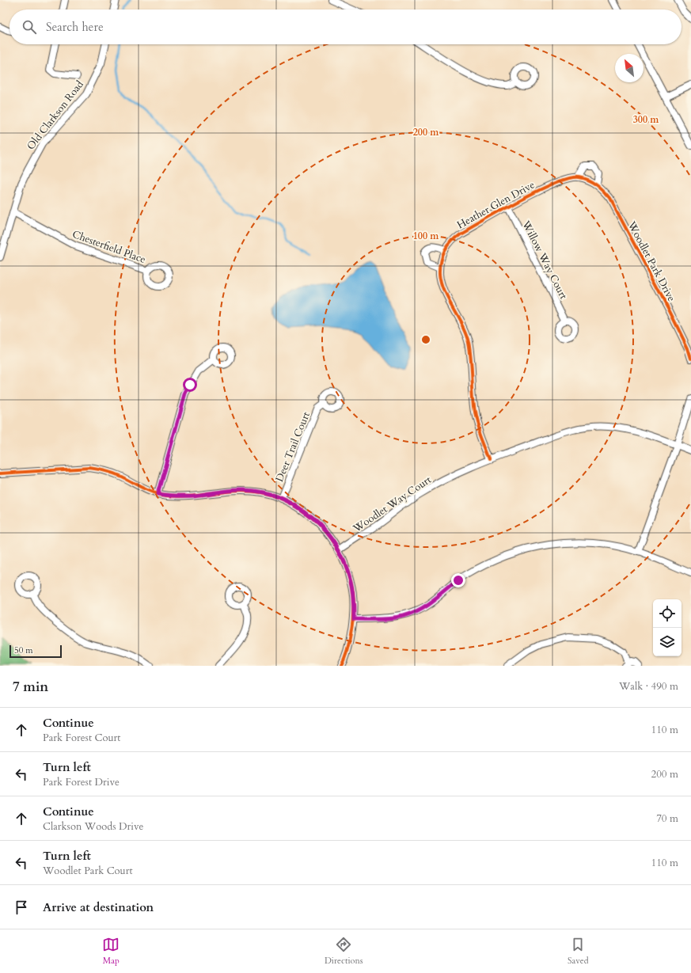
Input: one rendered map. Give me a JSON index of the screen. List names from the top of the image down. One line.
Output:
{"streets":{"street":["Old Clarkson Road","Heather Glen Drive","Chesterfield Place","Willow Way Court","Woodlet Park Drive","Deer Trail Court","Woodlet Way Court"]},"crossings":[["Old Clarkson Road","Chesterfield Place"],["Heather Glen Drive","Willow Way Court"],["Heather Glen Drive","Woodlet Park Drive"],["Heather Glen Drive","Woodlet Way Court"]],"scale_bar":"50 m","north":"top left","page":{"search":"Search here","scale":"50 m","heading":["7 min","Walk · 490 m"],"list":[["Continue","Park Forest Court","110 m"],["Turn left","Park Forest Drive","200 m"],["Continue","Clarkson Woods Drive","70 m"],["Turn left","Woodlet Park Court","110 m"],"Arrive at destination"],"nav":["Map","Directions","Saved"]},"rings":["300 m","200 m","100 m"]}
